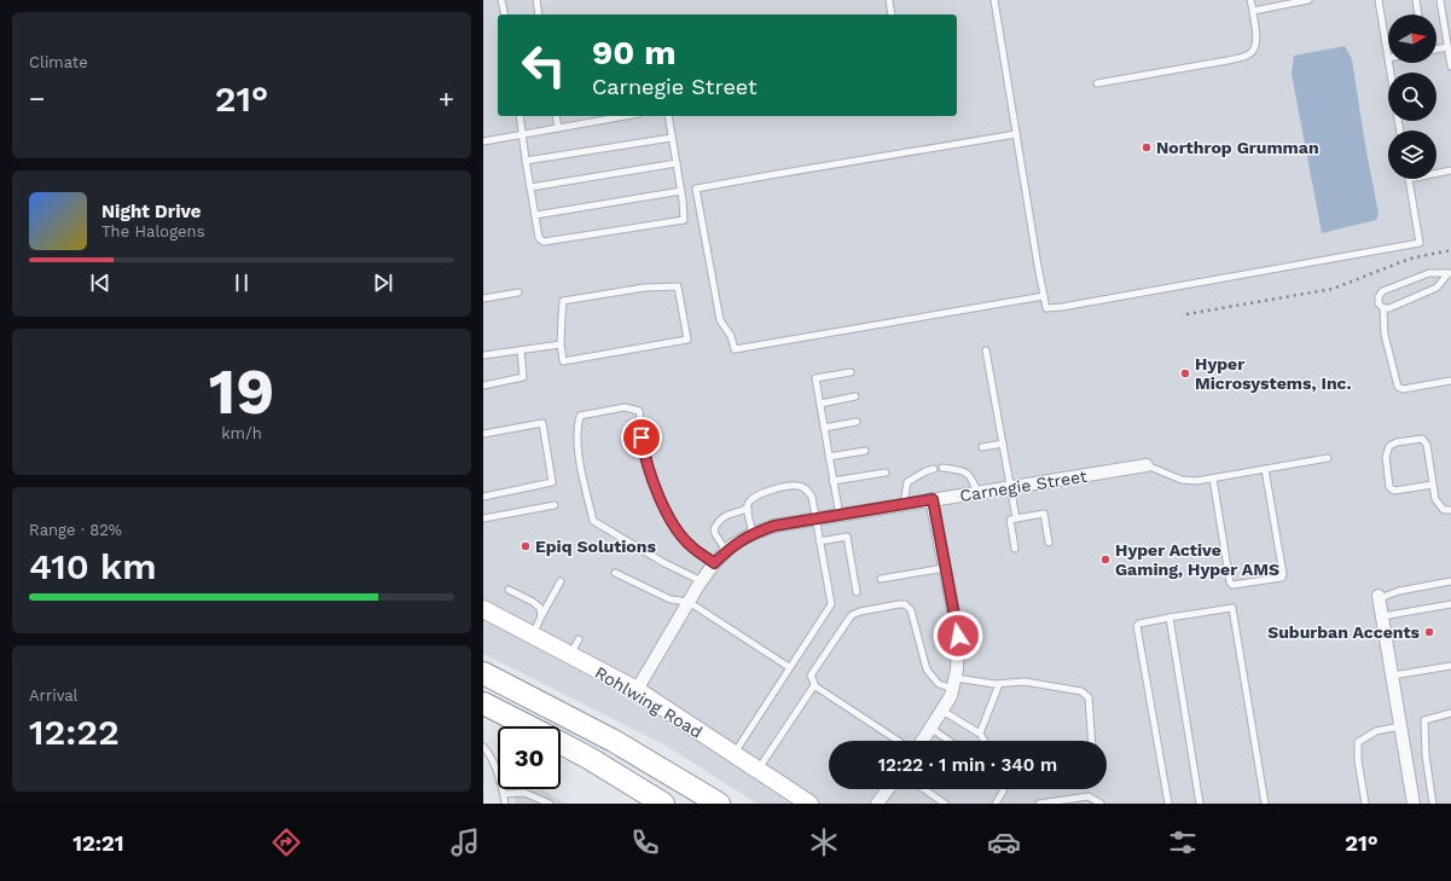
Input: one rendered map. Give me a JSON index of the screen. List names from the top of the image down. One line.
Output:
{"streets":{"main road":["Rohlwing Road"],"street":["Carnegie Street"]},"crossings":[["Carnegie Street","Rohlwing Road"]],"places":["Northrop Grumman","Hyper Microsystems, Inc.","Epiq Solutions","Hyper Active Gaming, Hyper AMS","Suburban Accents"],"north":"right","page":{"tile":["Climate",["19","km/h"],["Range · 82%","410 km"],["Arrival","12:22"]],"turn":["90 m","Carnegie Street"],"heat":["−","21°","+"],"song":["Night Drive","The Halogens"],"limit":"30","trip":"12:22 · 1 min · 340 m","tabs":["12:21","21°"]}}
